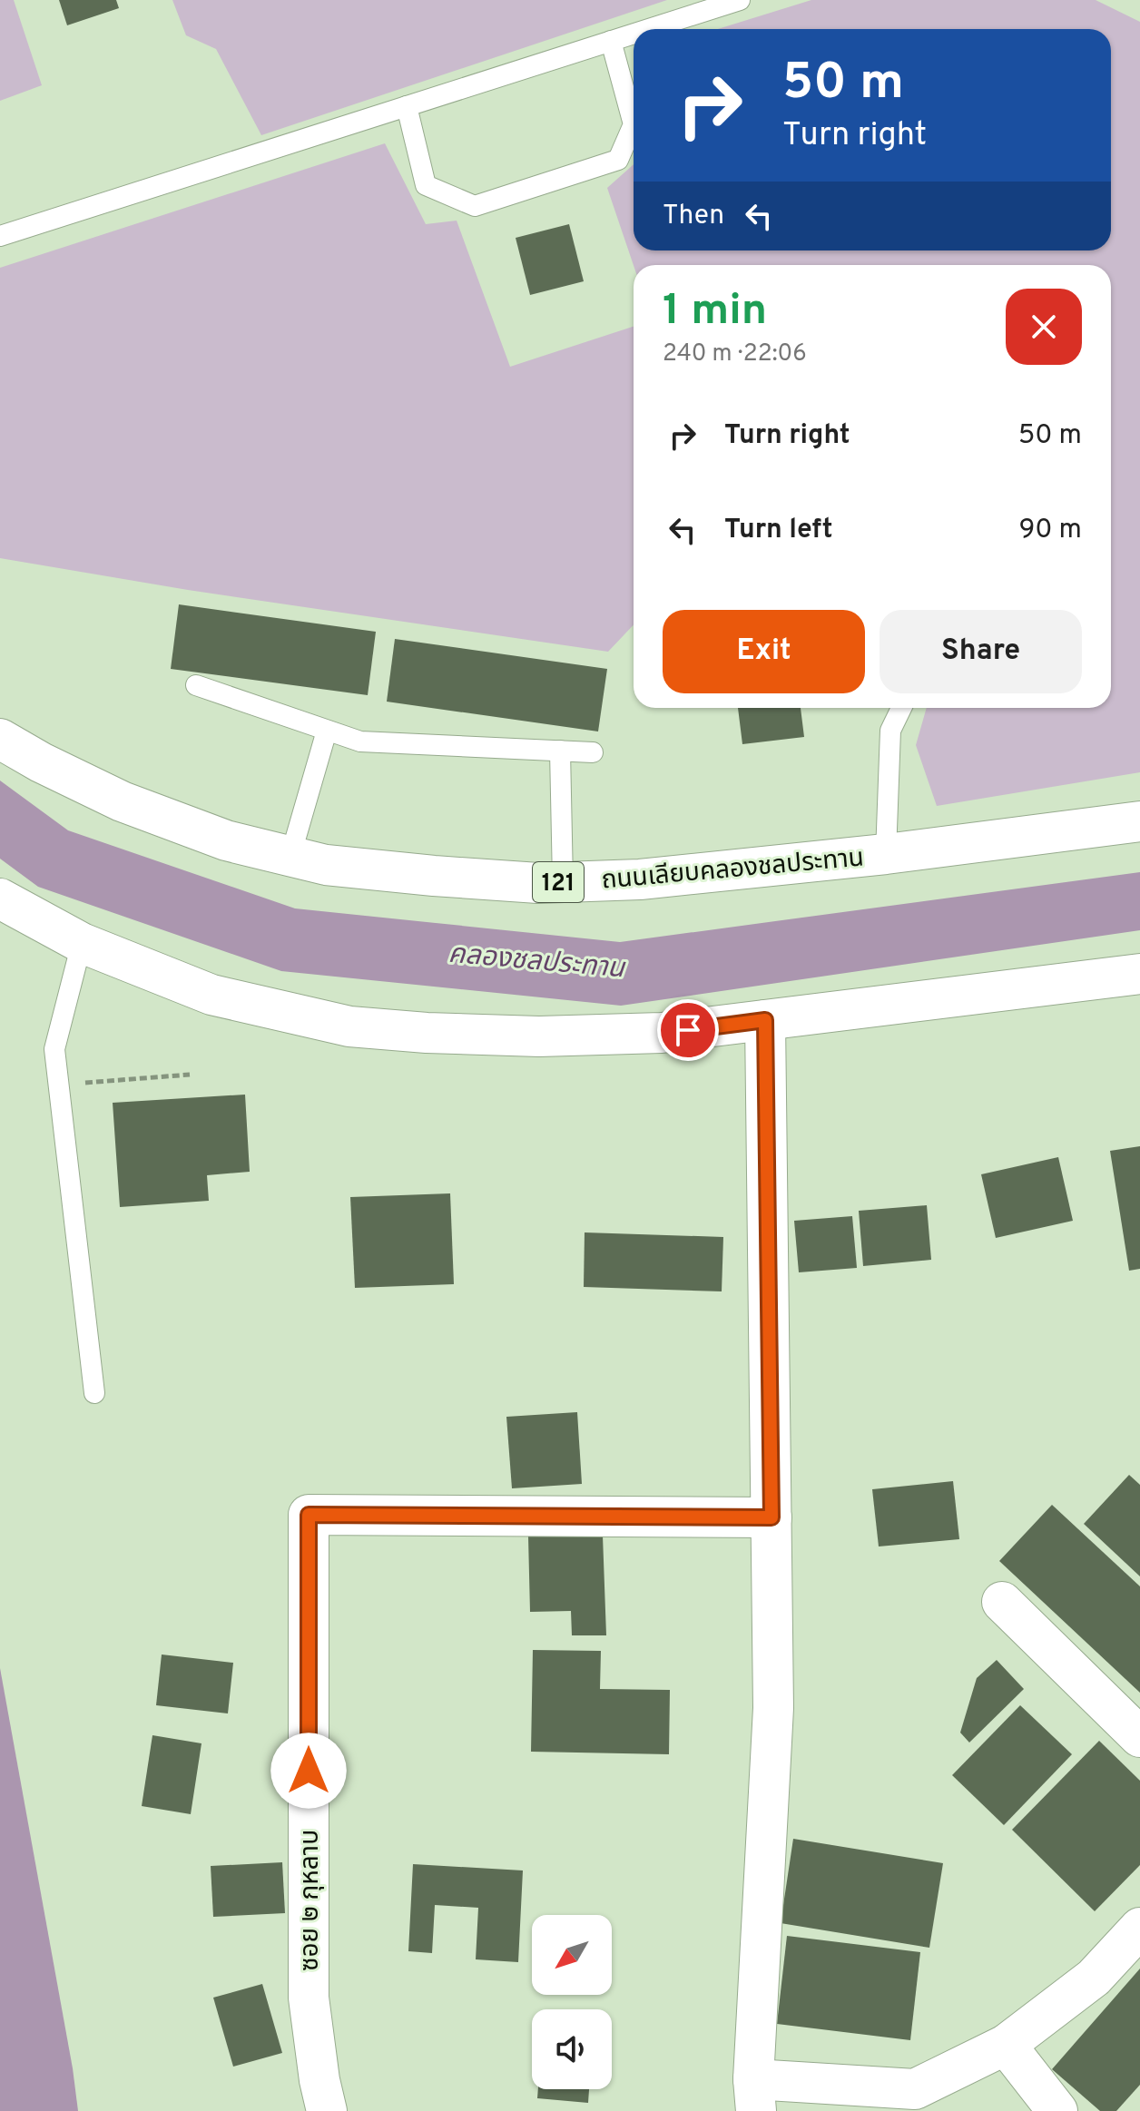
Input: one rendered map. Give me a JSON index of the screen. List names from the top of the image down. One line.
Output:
{"streets":{"street":["ถนนเลียบคลองชลประทาน","121","ซอย ๒ กุหลาบ"]},"water":["คลองชลประทาน"],"north":"bottom left","page":{"turn":["50 m","Turn right"],"then":"Then","heading":["1 min","240 m · 22:06"],"list":[{"name":"Turn right","value":"50 m"},{"name":"Turn left","value":"90 m"}],"buttons":["Exit","Share"]}}
